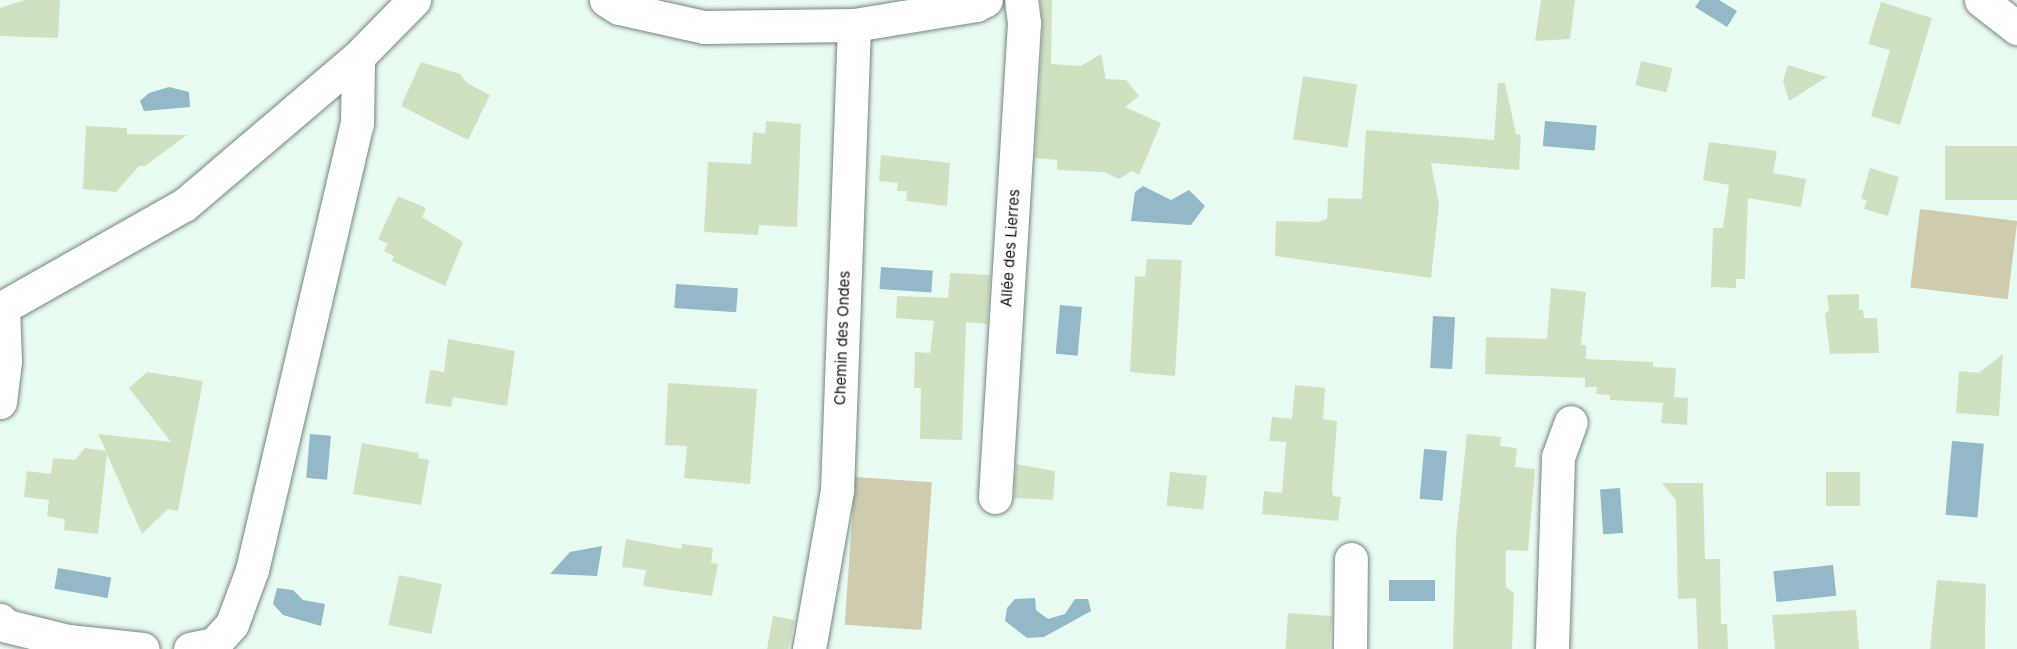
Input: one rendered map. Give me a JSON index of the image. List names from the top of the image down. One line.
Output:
{"streets":{"street":["Allée des Lierres","Chemin des Ondes"]}}
